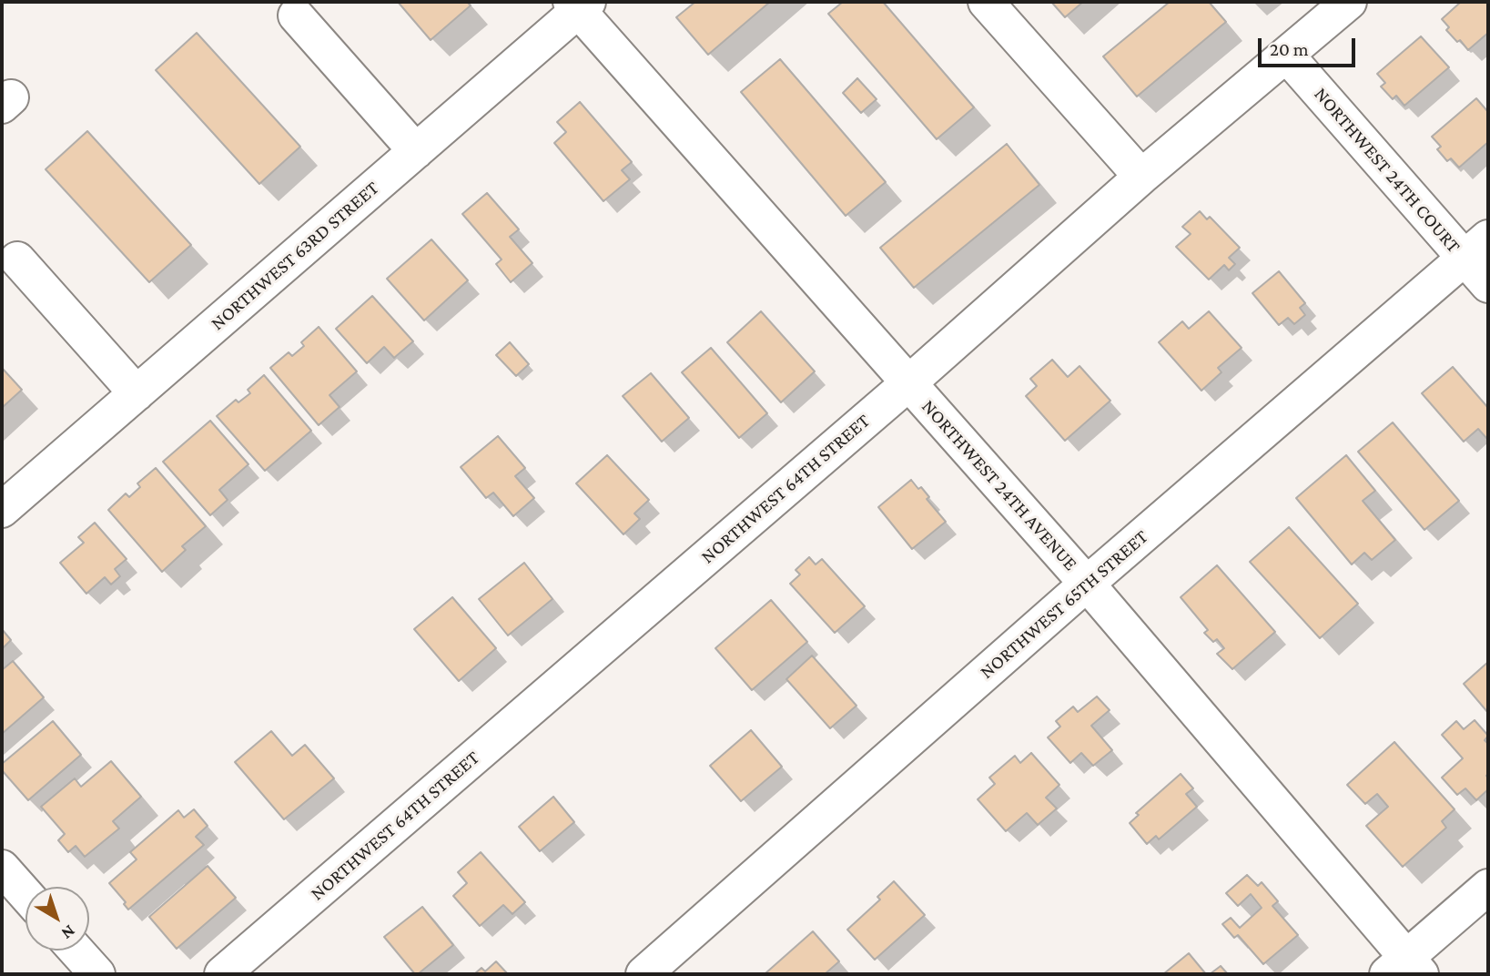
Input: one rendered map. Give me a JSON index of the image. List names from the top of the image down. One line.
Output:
{"streets":{"street":["NORTHWEST 24TH COURT","NORTHWEST 63RD STREET","NORTHWEST 24TH AVENUE","NORTHWEST 64TH STREET","NORTHWEST 65TH STREET"]},"crossings":[["NORTHWEST 24TH COURT","NORTHWEST 64TH STREET"],["NORTHWEST 24TH COURT","NORTHWEST 65TH STREET"],["NORTHWEST 63RD STREET","NORTHWEST 24TH AVENUE"],["NORTHWEST 24TH AVENUE","NORTHWEST 64TH STREET"],["NORTHWEST 24TH AVENUE","NORTHWEST 65TH STREET"]],"scale_bar":"20 m","north":"bottom right"}
